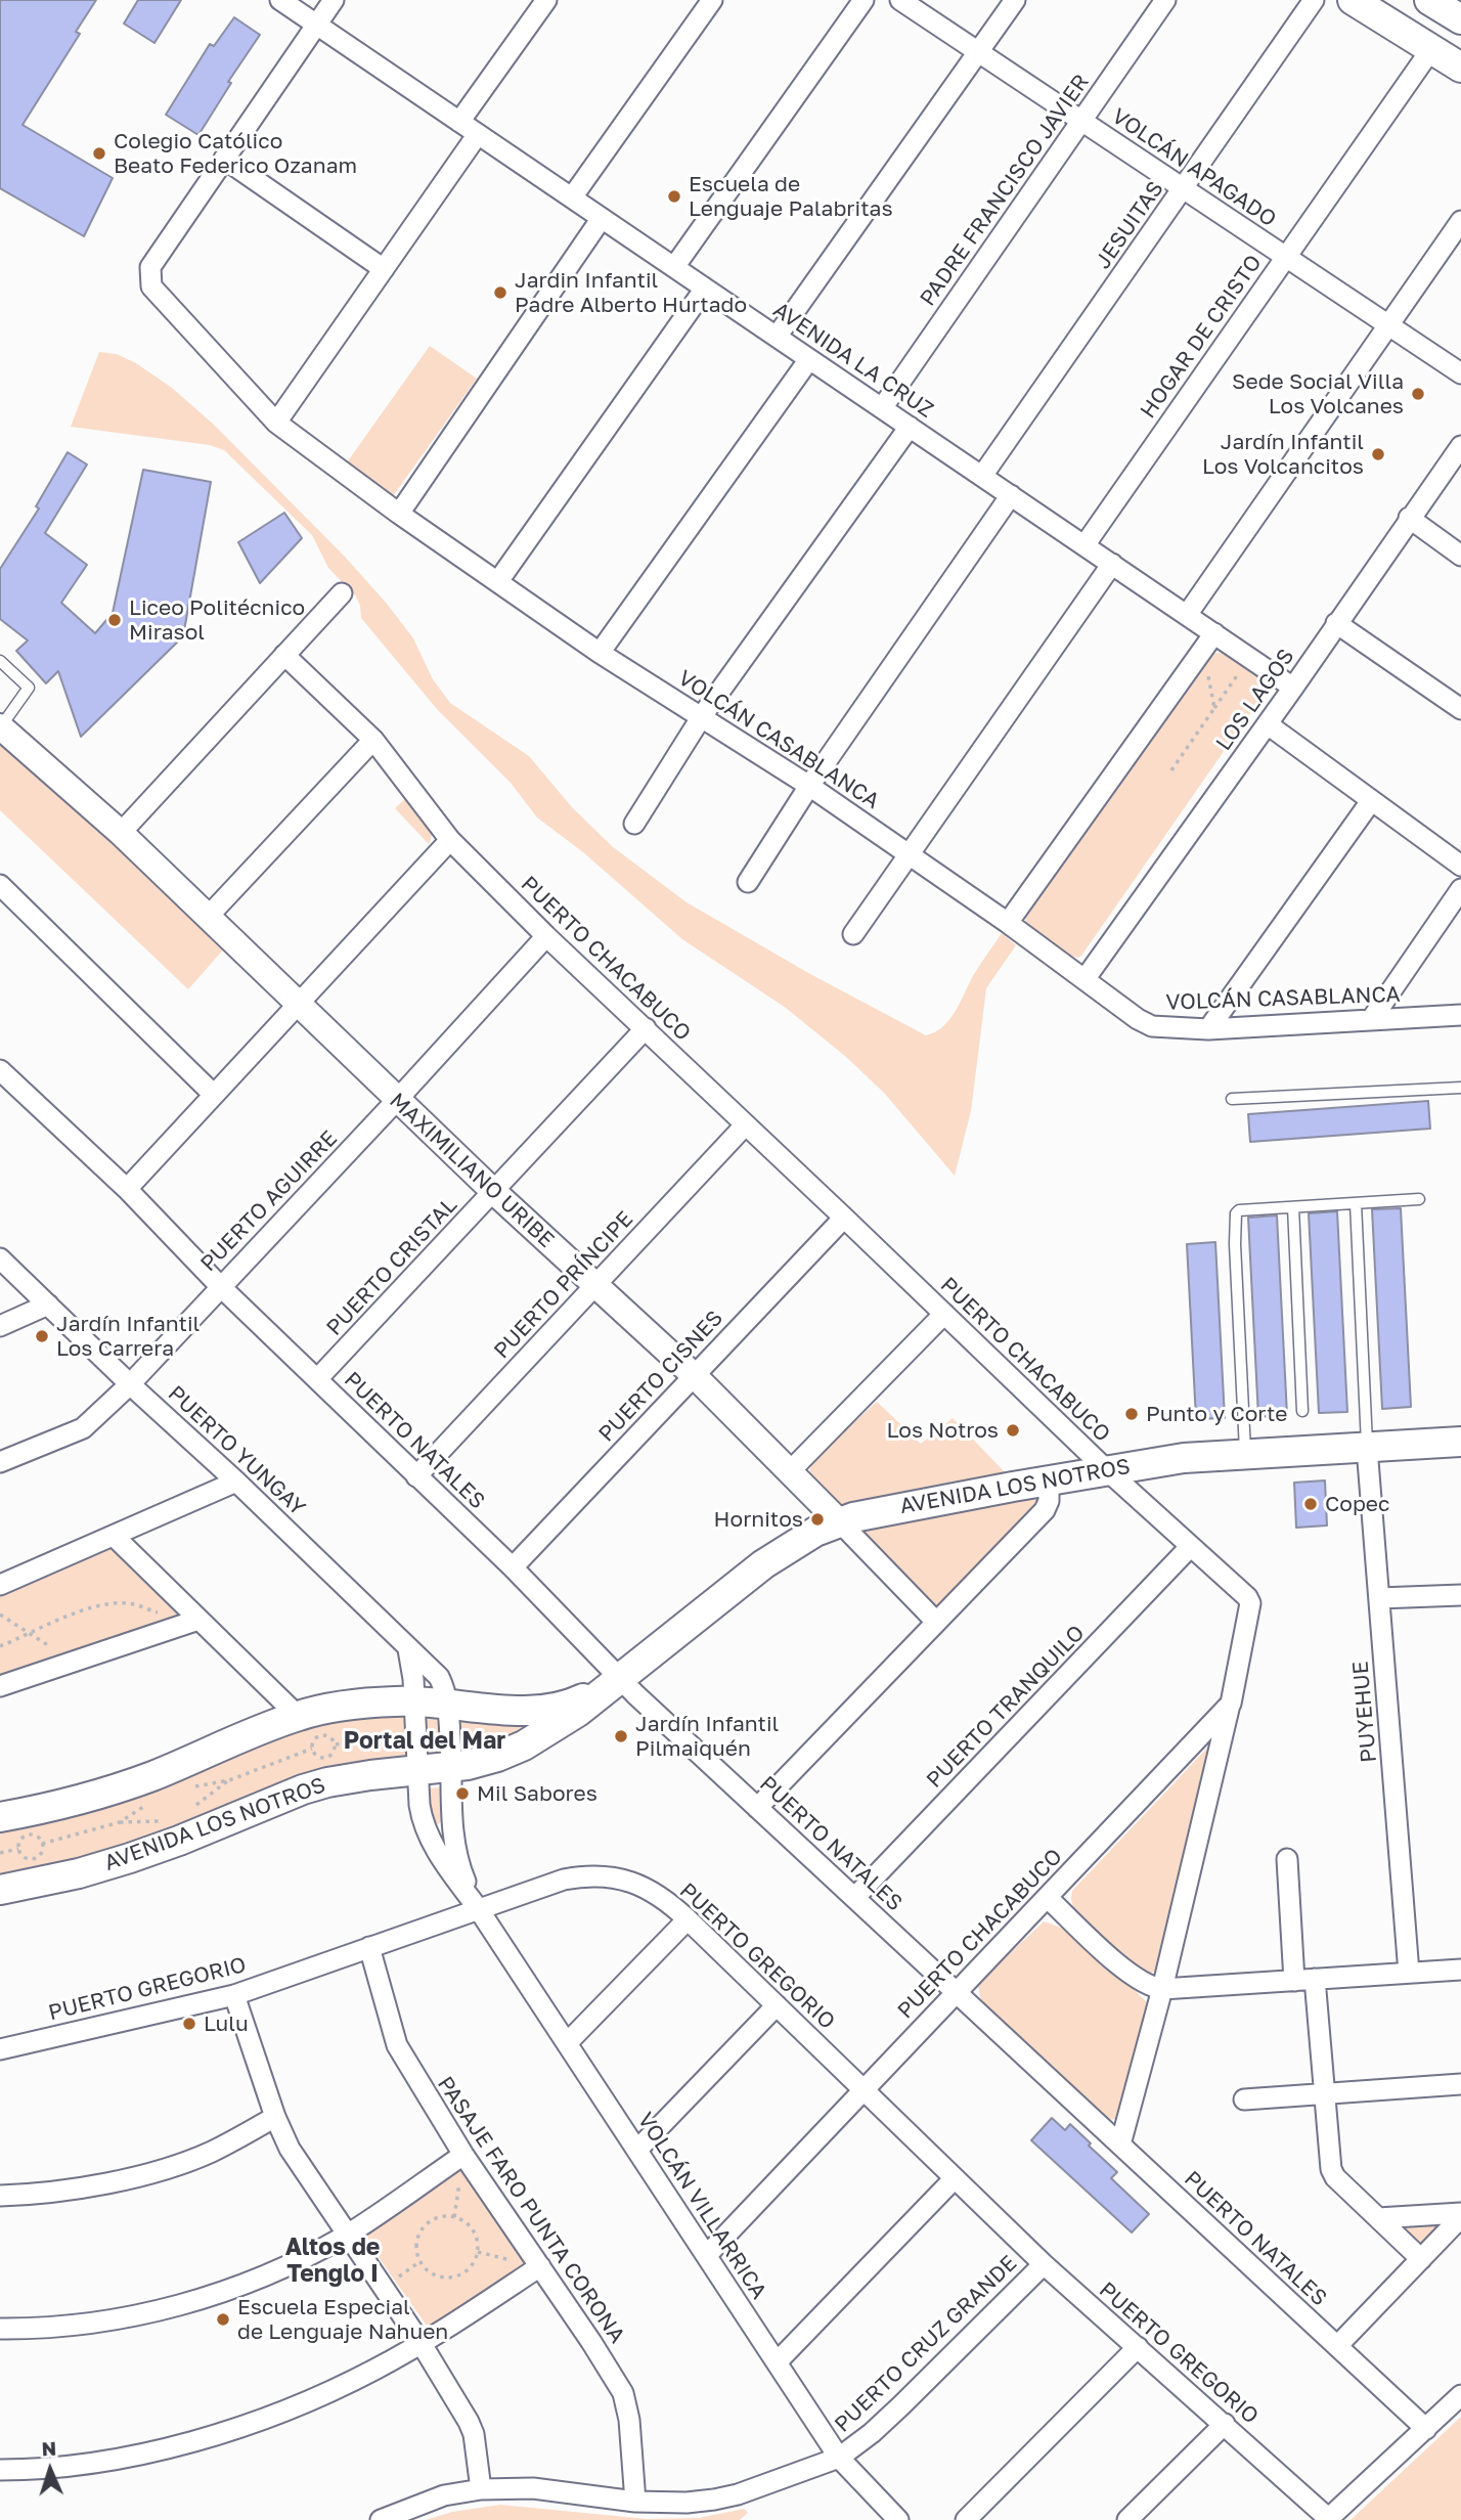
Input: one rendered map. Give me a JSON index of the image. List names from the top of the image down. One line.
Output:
{"streets":{"main road":["AVENIDA LOS NOTROS"],"street":["VOLCÁN APAGADO","PADRE FRANCISCO JAVIER","JESUITAS","HOGAR DE CRISTO","AVENIDA LA CRUZ","LOS LAGOS","VOLCÁN CASABLANCA","PUERTO CHACABUCO","MAXIMILIANO URIBE","PUERTO AGUIRRE","PUERTO CRISTAL","PUERTO PRÍNCIPE","PUERTO CISNES","PUERTO NATALES","PUERTO YUNGAY","PUERTO TRANQUILO","PUYEHUE","PUERTO GREGORIO","VOLCÁN VILLARRICA","PASAJE FARO PUNTA CORONA","PUERTO CRUZ GRANDE"]},"crossings":[["VOLCÁN APAGADO","PADRE FRANCISCO JAVIER"],["VOLCÁN APAGADO","JESUITAS"],["VOLCÁN APAGADO","HOGAR DE CRISTO"],["PADRE FRANCISCO JAVIER","AVENIDA LA CRUZ"],["JESUITAS","AVENIDA LA CRUZ"],["HOGAR DE CRISTO","AVENIDA LA CRUZ"],["AVENIDA LA CRUZ","LOS LAGOS"],["LOS LAGOS","VOLCÁN CASABLANCA"],["PUERTO CHACABUCO","PUERTO AGUIRRE"],["PUERTO CHACABUCO","PUERTO CRISTAL"],["PUERTO CHACABUCO","PUERTO PRÍNCIPE"],["PUERTO CHACABUCO","PUERTO CISNES"],["PUERTO CHACABUCO","PUERTO NATALES"],["PUERTO CHACABUCO","AVENIDA LOS NOTROS"],["PUERTO CHACABUCO","PUERTO TRANQUILO"],["PUERTO CHACABUCO","PUERTO GREGORIO"],["PUERTO CHACABUCO","VOLCÁN VILLARRICA"],["MAXIMILIANO URIBE","PUERTO AGUIRRE"],["MAXIMILIANO URIBE","PUERTO CRISTAL"],["MAXIMILIANO URIBE","PUERTO PRÍNCIPE"],["MAXIMILIANO URIBE","PUERTO CISNES"],["MAXIMILIANO URIBE","AVENIDA LOS NOTROS"],["PUERTO AGUIRRE","PUERTO NATALES"],["PUERTO AGUIRRE","PUERTO YUNGAY"],["PUERTO CRISTAL","PUERTO NATALES"],["PUERTO PRÍNCIPE","PUERTO NATALES"],["PUERTO CISNES","PUERTO NATALES"],["PUERTO NATALES","AVENIDA LOS NOTROS"],["PUERTO NATALES","PUERTO TRANQUILO"],["PUERTO YUNGAY","AVENIDA LOS NOTROS"],["PUERTO YUNGAY","VOLCÁN VILLARRICA"],["AVENIDA LOS NOTROS","PUYEHUE"],["AVENIDA LOS NOTROS","VOLCÁN VILLARRICA"],["PUERTO GREGORIO","VOLCÁN VILLARRICA"],["PUERTO GREGORIO","PASAJE FARO PUNTA CORONA"],["PUERTO GREGORIO","PUERTO CRUZ GRANDE"],["VOLCÁN VILLARRICA","PUERTO CRUZ GRANDE"],["PASAJE FARO PUNTA CORONA","PUERTO CRUZ GRANDE"]],"districts":["Portal del Mar","Altos de Tenglo I"],"places":["Colegio Católico Beato Federico Ozanam","Escuela de Lenguaje Palabritas","Jardin Infantil Padre Alberto Hurtado","Sede Social Villa Los Volcanes","Jardín Infantil Los Volcancitos","Liceo Politécnico Mirasol","Jardín Infantil Los Carrera","Punto y Corte","Los Notros","Copec","Hornitos","Jardín Infantil Pilmaiquén","Mil Sabores","Lulu","Escuela Especial de Lenguaje Nahuen"],"north":"top"}
